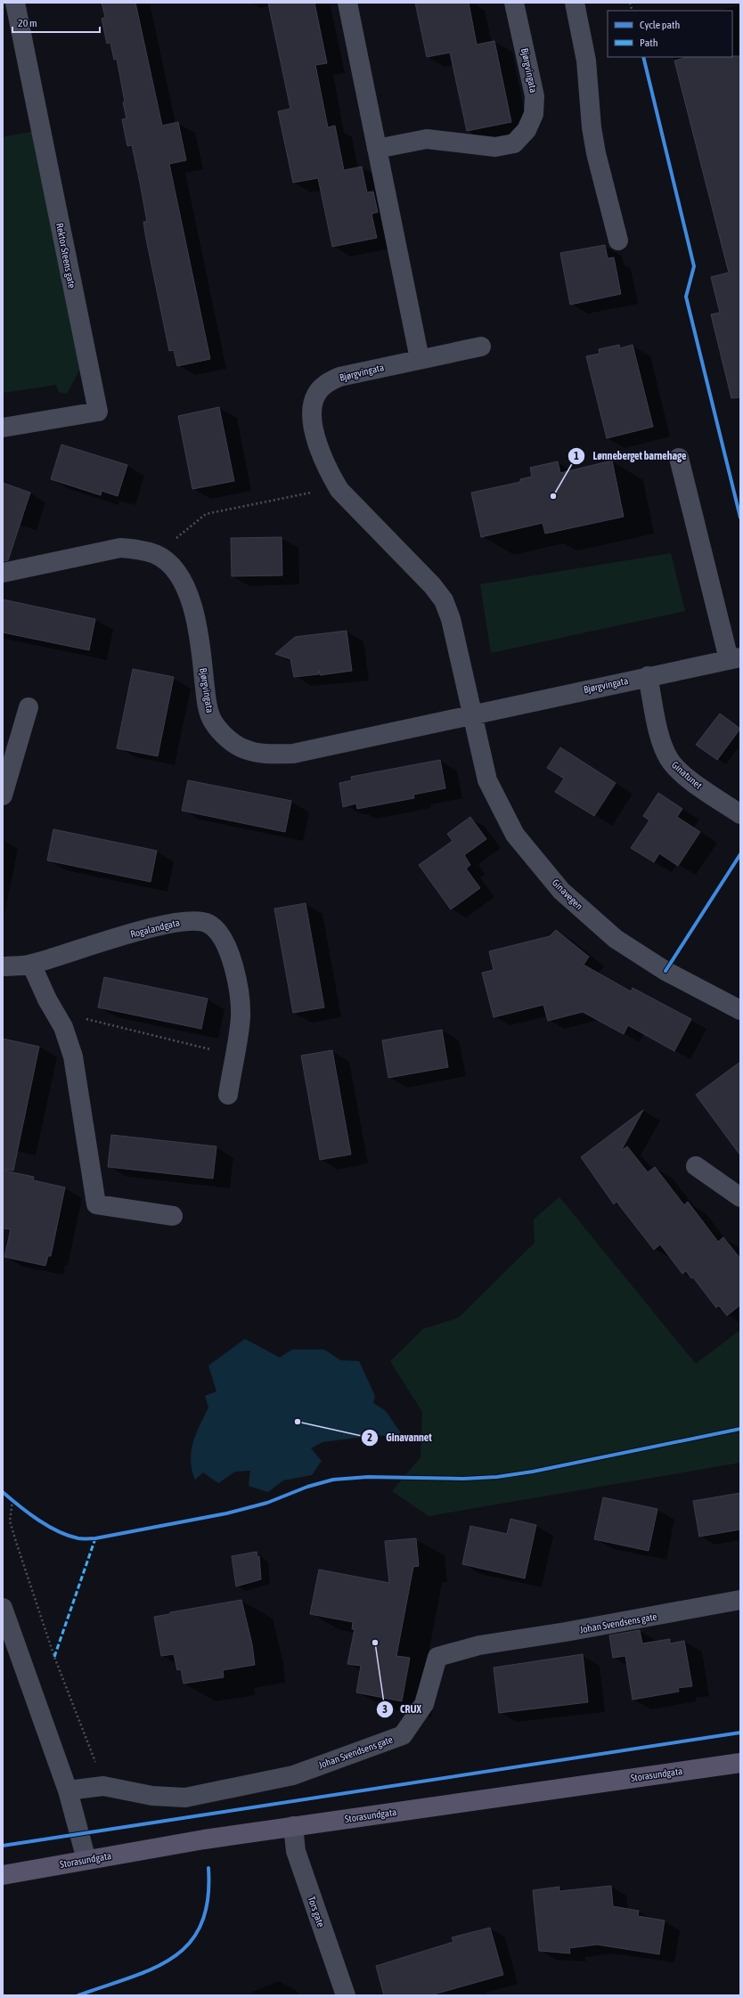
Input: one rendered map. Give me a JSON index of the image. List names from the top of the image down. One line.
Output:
{"streets":{"main road":["Storasundgata"],"street":["Bjørgvingata","Rektor Steens gate","Ginatunet","Ginavegen","Rogalandgata","Johan Svendsens gate","Tors gate"]},"crossings":[["Bjørgvingata","Ginatunet"],["Bjørgvingata","Ginavegen"],["Storasundgata","Tors gate"]],"places":["Lønneberget barnehage","Ginavannet","CRUX"],"legend":["Cycle path","Path"],"scale_bar":"20 m"}
